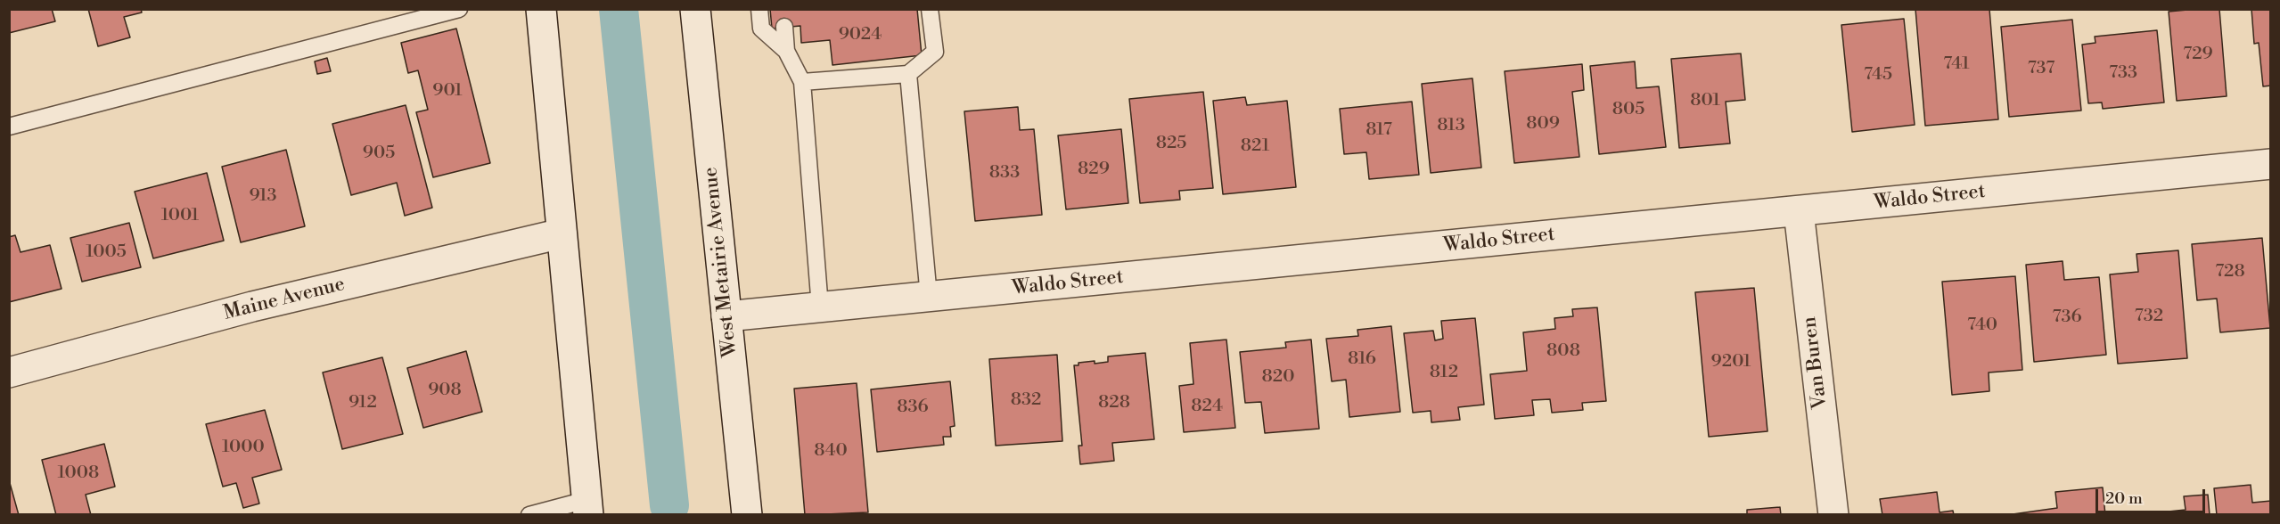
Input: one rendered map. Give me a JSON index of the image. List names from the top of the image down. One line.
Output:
{"streets":{"street":["Waldo Street","West Metairie Avenue","Maine Avenue","Van Buren"]},"crossings":[["Waldo Street","West Metairie Avenue"],["Waldo Street","Van Buren"]],"house_numbers":["9024","729","741","737","733","745","901","801","805","809","813","817","825","821","905","829","833","913","1001","1005","728","732","736","740","808","816","9201","812","820","908","832","912","828","824","836","1000","840","1008"],"scale_bar":"20 m"}
